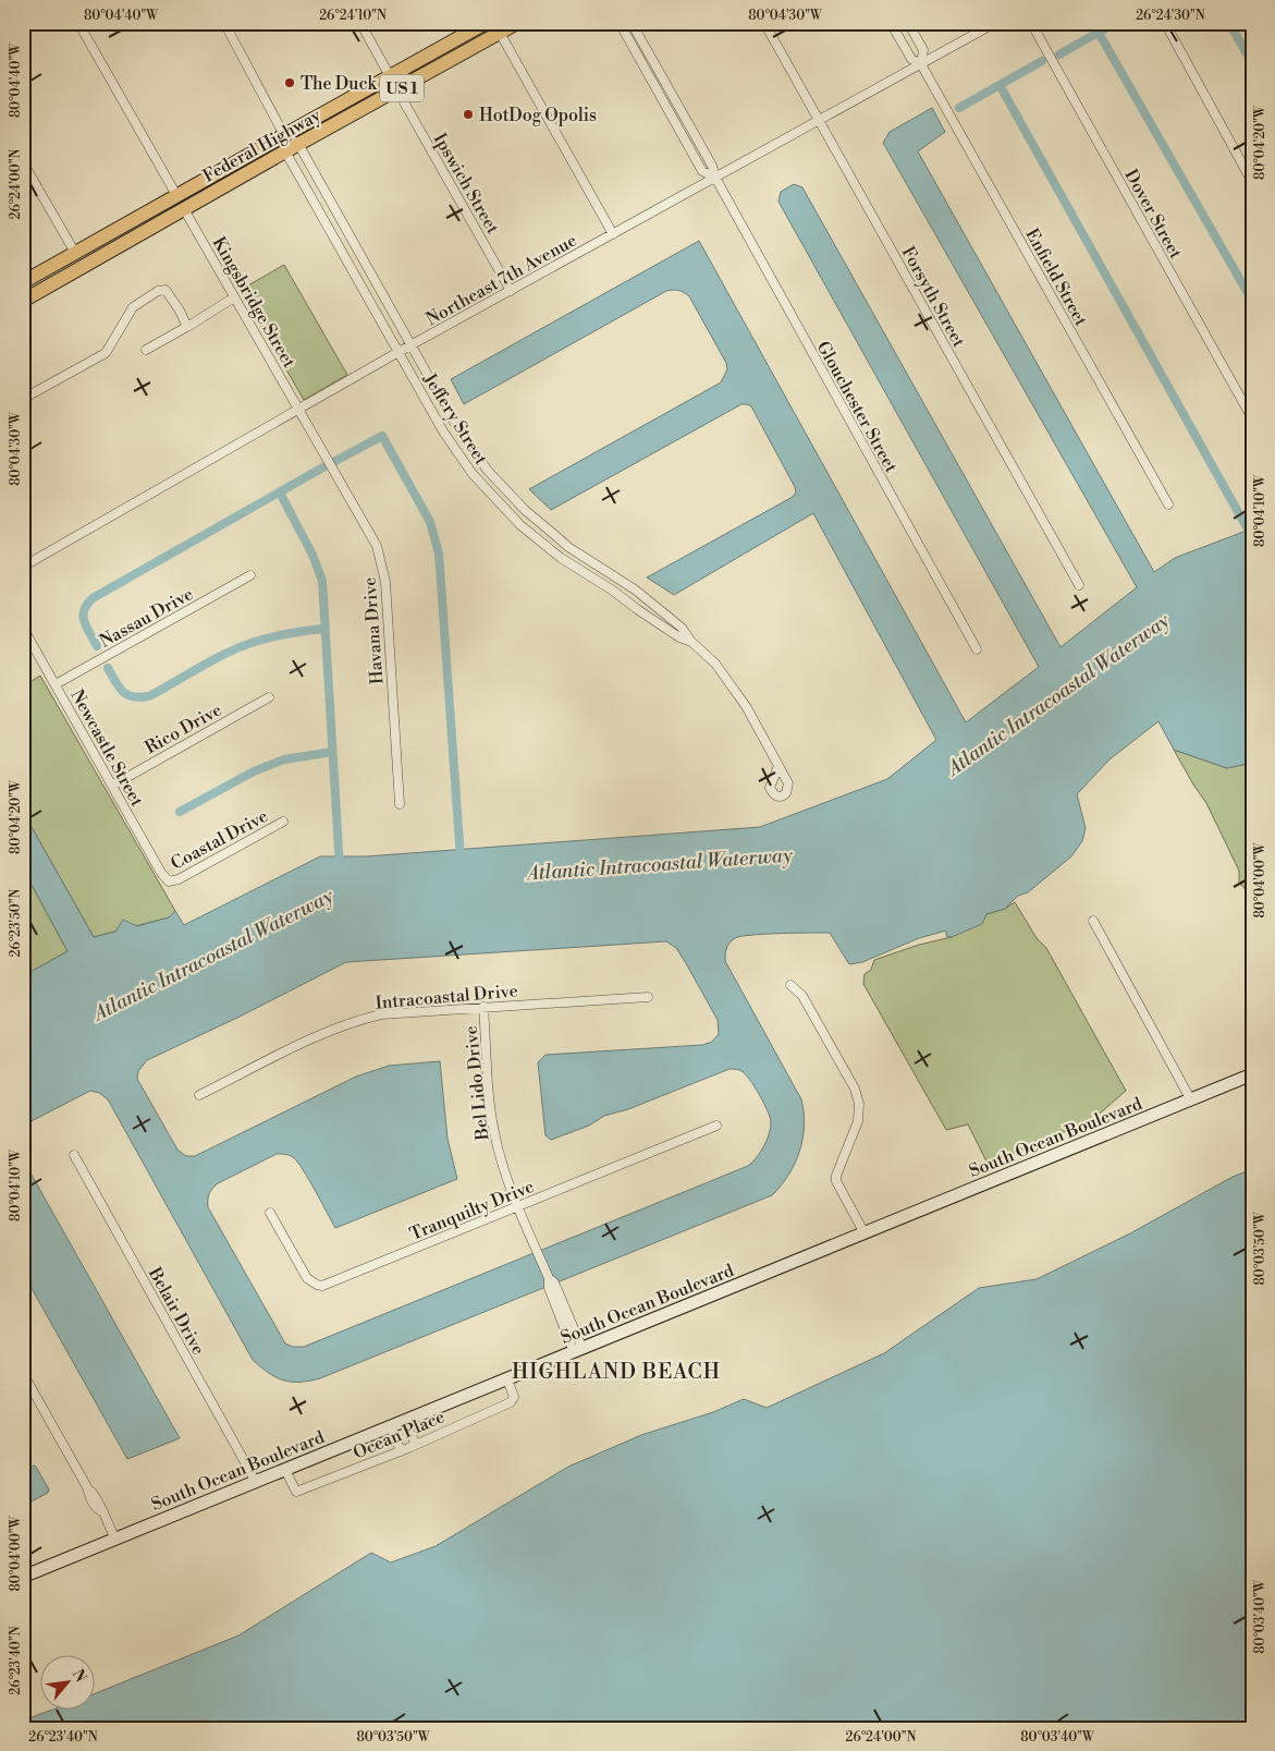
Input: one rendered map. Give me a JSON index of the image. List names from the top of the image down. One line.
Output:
{"streets":{"main road":["US 1","Federal Highway","South Ocean Boulevard"],"street":["Ipswich Street","Dover Street","Enfield Street","Northeast 7th Avenue","Forsyth Street","Kingsbridge Street","Glouchester Street","Jeffery Street","Nassau Drive","Havana Drive","Rico Drive","Newcastle Street","Coastal Drive","Intracoastal Drive","Bel Lido Drive","Tranquilty Drive","Belair Drive","Ocean Place"]},"crossings":[["Federal Highway","Ipswich Street"],["Federal Highway","Kingsbridge Street"],["Federal Highway","Jeffery Street"],["Ipswich Street","Northeast 7th Avenue"],["Enfield Street","Northeast 7th Avenue"],["Northeast 7th Avenue","Forsyth Street"],["Northeast 7th Avenue","Kingsbridge Street"],["Northeast 7th Avenue","Glouchester Street"],["Northeast 7th Avenue","Jeffery Street"],["Northeast 7th Avenue","Havana Drive"],["Kingsbridge Street","Havana Drive"],["Nassau Drive","Newcastle Street"],["Rico Drive","Newcastle Street"],["Newcastle Street","Coastal Drive"],["Intracoastal Drive","Bel Lido Drive"],["Bel Lido Drive","South Ocean Boulevard"],["Bel Lido Drive","Tranquilty Drive"],["South Ocean Boulevard","Belair Drive"],["South Ocean Boulevard","Ocean Place"]],"districts":["HIGHLAND BEACH"],"water":["Atlantic Intracoastal Waterway"],"places":["The Duck","HotDog Opolis"],"north":"top right","coordinates":["80°04'40\"W","26°24'10\"N","80°04'30\"W","26°24'30\"N","80°04'20\"W","26°24'00\"N","80°04'10\"W","80°04'00\"W","26°23'50\"N","80°03'50\"W","80°03'40\"W","26°23'40\"N"]}
